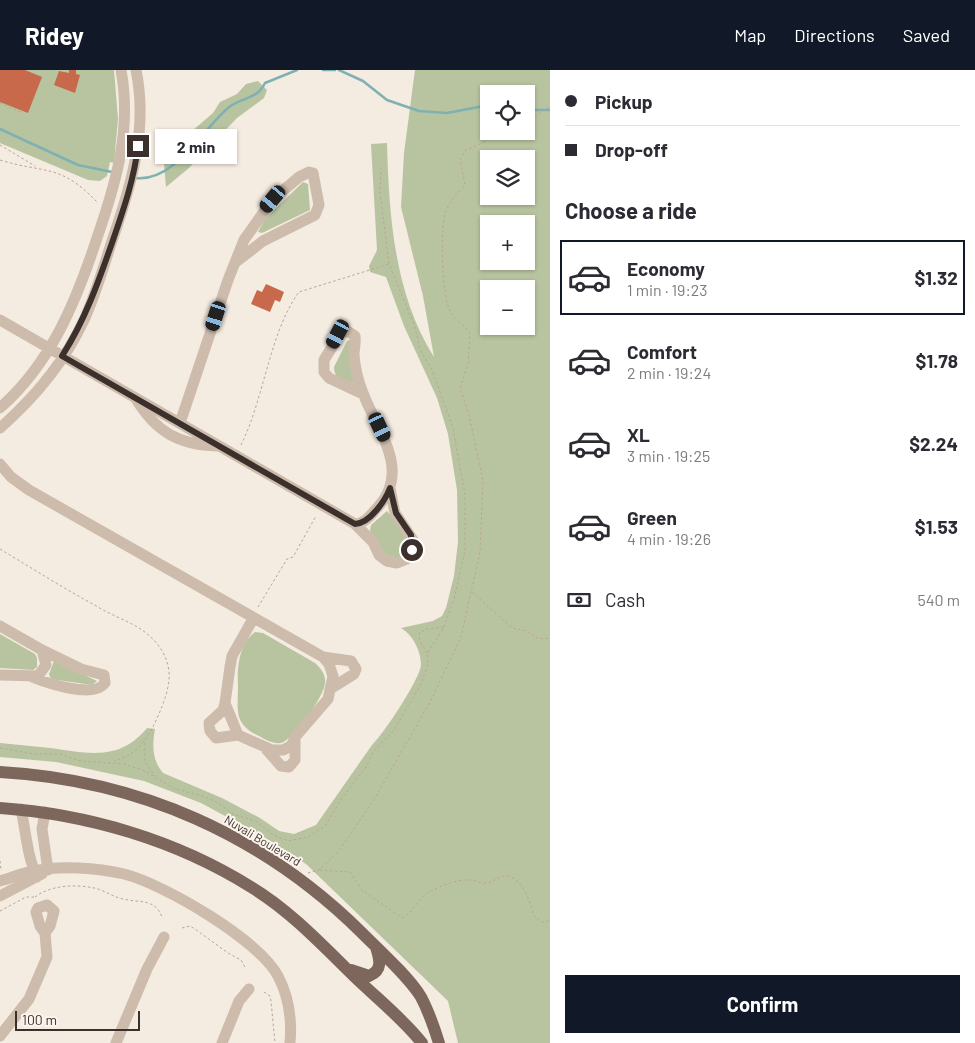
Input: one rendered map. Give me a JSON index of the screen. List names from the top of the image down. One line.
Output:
{"streets":{"main road":["Nuvali Boulevard"]},"scale_bar":"100 m","page":{"header":"Ridey","nav":["Map","Directions","Saved"],"banner":["Pickup","Drop-off"],"map_buttons":["+","−"],"bubble":"2 min","heading":"Choose a ride","list":[{"name":"Economy","note":"1 min · 19:23","value":"$1.32"},{"name":"Comfort","note":"2 min · 19:24","value":"$1.78"},{"name":"XL","note":"3 min · 19:25","value":"$2.24"},{"name":"Green","note":"4 min · 19:26","value":"$1.53"}],"pay":["Cash","540 m"],"buttons":"Confirm","scale":"100 m"}}
